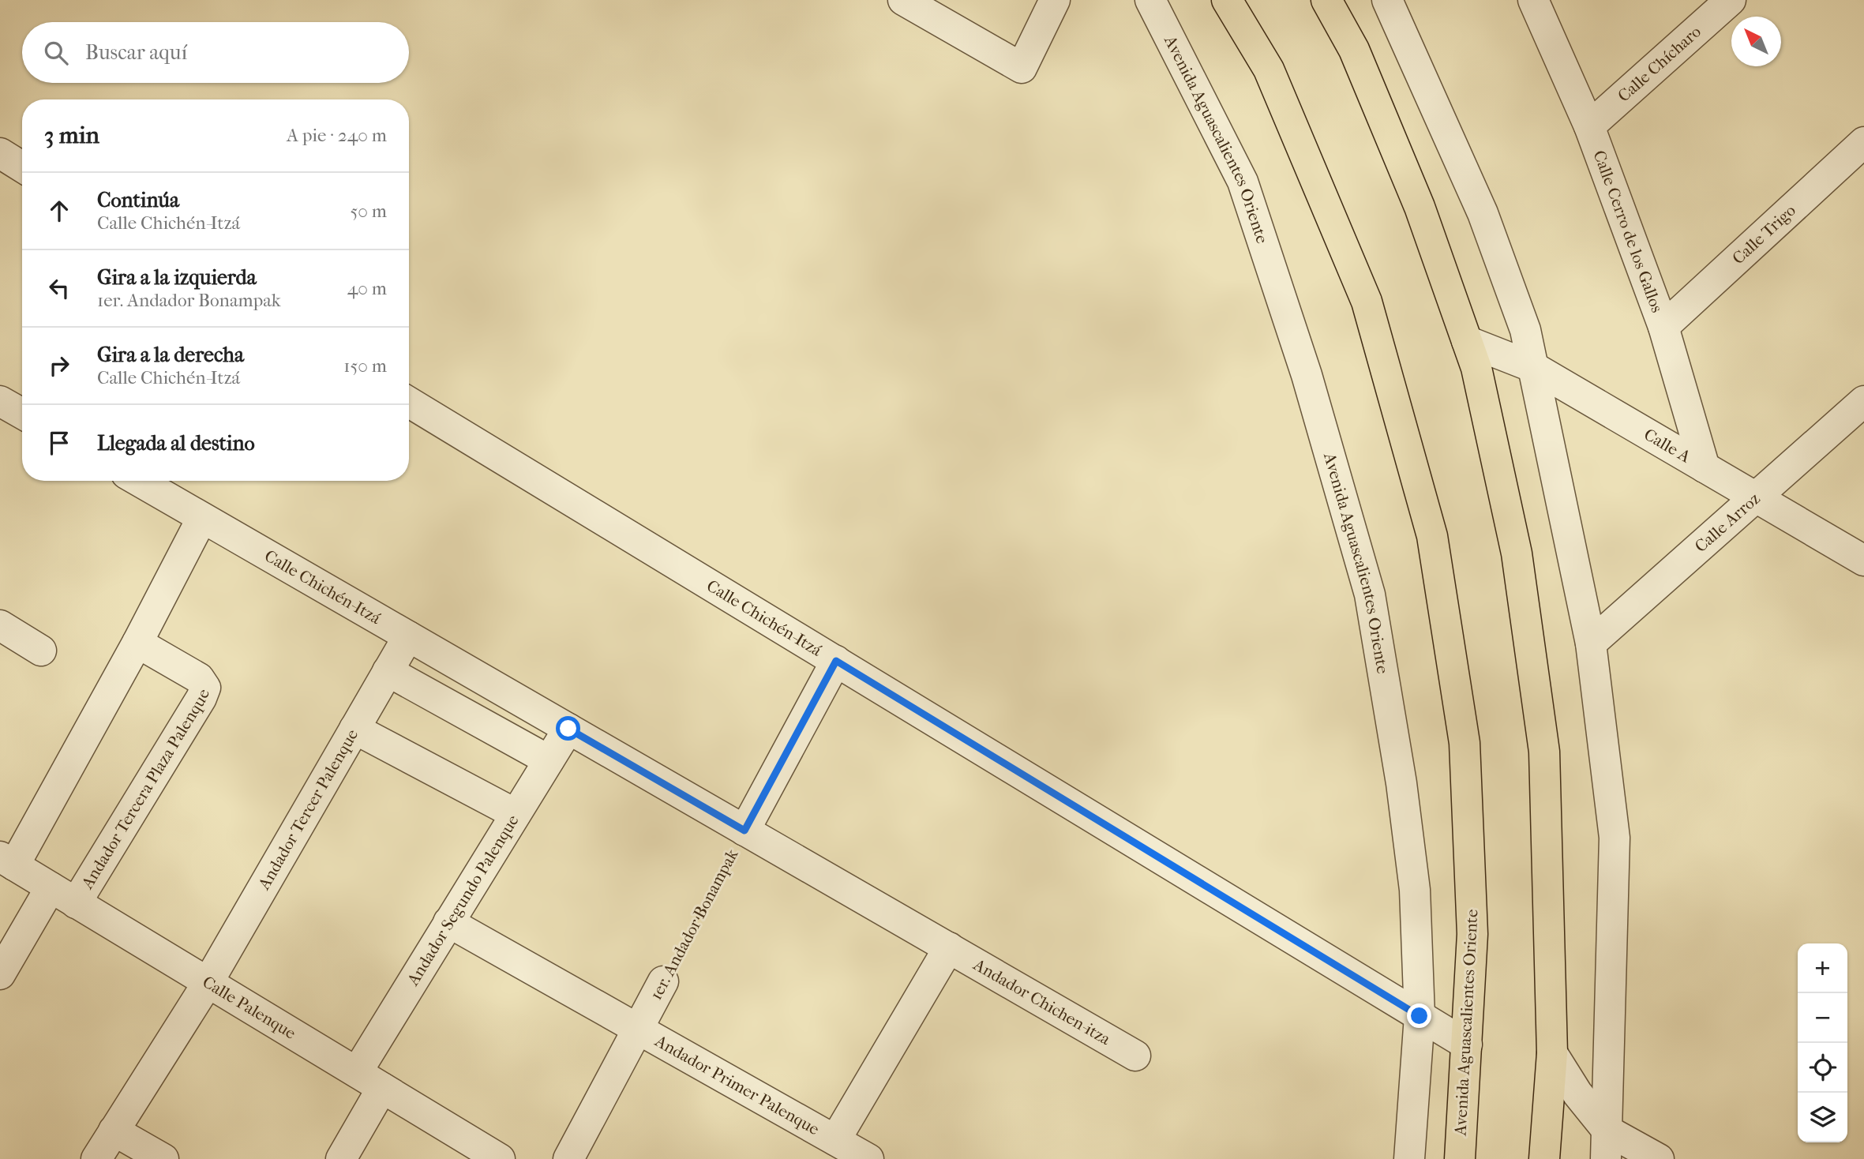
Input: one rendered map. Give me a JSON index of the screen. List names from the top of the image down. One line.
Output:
{"streets":{"main road":["Avenida Aguascalientes Oriente"],"street":["Calle Chícharo","Calle Cerro de los Gallos","Calle Trigo","Calle A","Calle Arroz","Calle Chichén-Itzá","Andador Tercera Plaza Palenque","Andador Tercer Palenque","Andador Segundo Palenque","1er. Andador Bonampak","Andador Chichen-itza","Calle Palenque","Andador Primer Palenque"]},"crossings":[["Calle Chícharo","Calle Cerro de los Gallos"],["Avenida Aguascalientes Oriente","Calle Chichén-Itzá"],["Calle Cerro de los Gallos","Calle Trigo"],["Calle Cerro de los Gallos","Calle A"],["Calle A","Calle Arroz"],["Calle Chichén-Itzá","Andador Tercer Palenque"],["Calle Chichén-Itzá","Andador Segundo Palenque"],["Calle Chichén-Itzá","1er. Andador Bonampak"],["Calle Chichén-Itzá","Andador Chichen-itza"],["Calle Chichén-Itzá","Andador Primer Palenque"],["Andador Tercera Plaza Palenque","Calle Palenque"],["Andador Tercer Palenque","Calle Palenque"],["Andador Segundo Palenque","Calle Palenque"],["Andador Segundo Palenque","Andador Primer Palenque"],["1er. Andador Bonampak","Andador Primer Palenque"],["Andador Chichen-itza","Andador Primer Palenque"]],"north":"top left","page":{"search":"Buscar aquí","heading":["3 min","A pie · 240 m"],"list":[["Continúa","Calle Chichén-Itzá","50 m"],["Gira a la izquierda","1er. Andador Bonampak","40 m"],["Gira a la derecha","Calle Chichén-Itzá","150 m"],"Llegada al destino"],"map_buttons":["+","−"]}}
